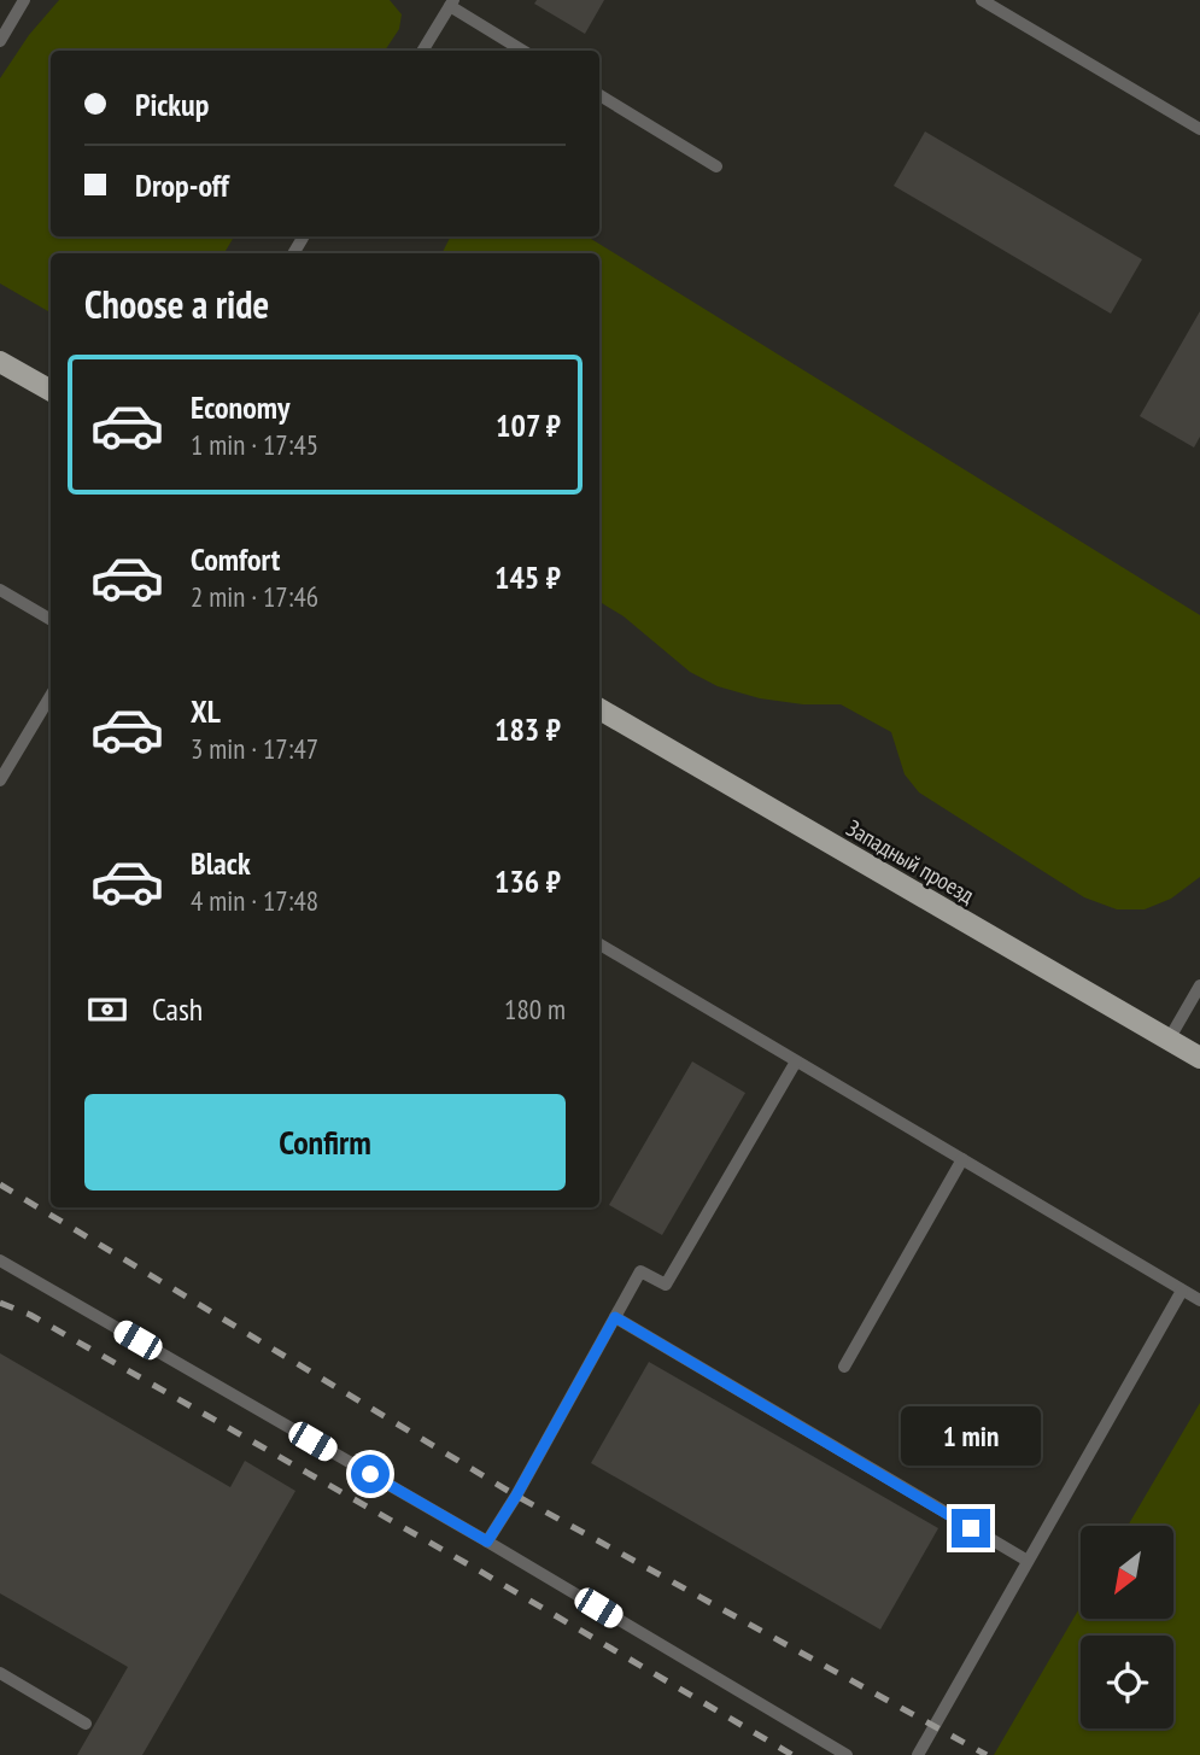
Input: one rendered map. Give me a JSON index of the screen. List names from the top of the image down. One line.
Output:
{"streets":{"main road":["Западный проезд"]},"north":"bottom left","page":{"banner":["Pickup","Drop-off"],"heading":"Choose a ride","list":[{"name":"Economy","note":"1 min · 17:45","value":"107 ₽"},{"name":"Comfort","note":"2 min · 17:46","value":"145 ₽"},{"name":"XL","note":"3 min · 17:47","value":"183 ₽"},{"name":"Black","note":"4 min · 17:48","value":"136 ₽"}],"pay":["Cash","180 m"],"buttons":"Confirm","bubble":"1 min"}}
